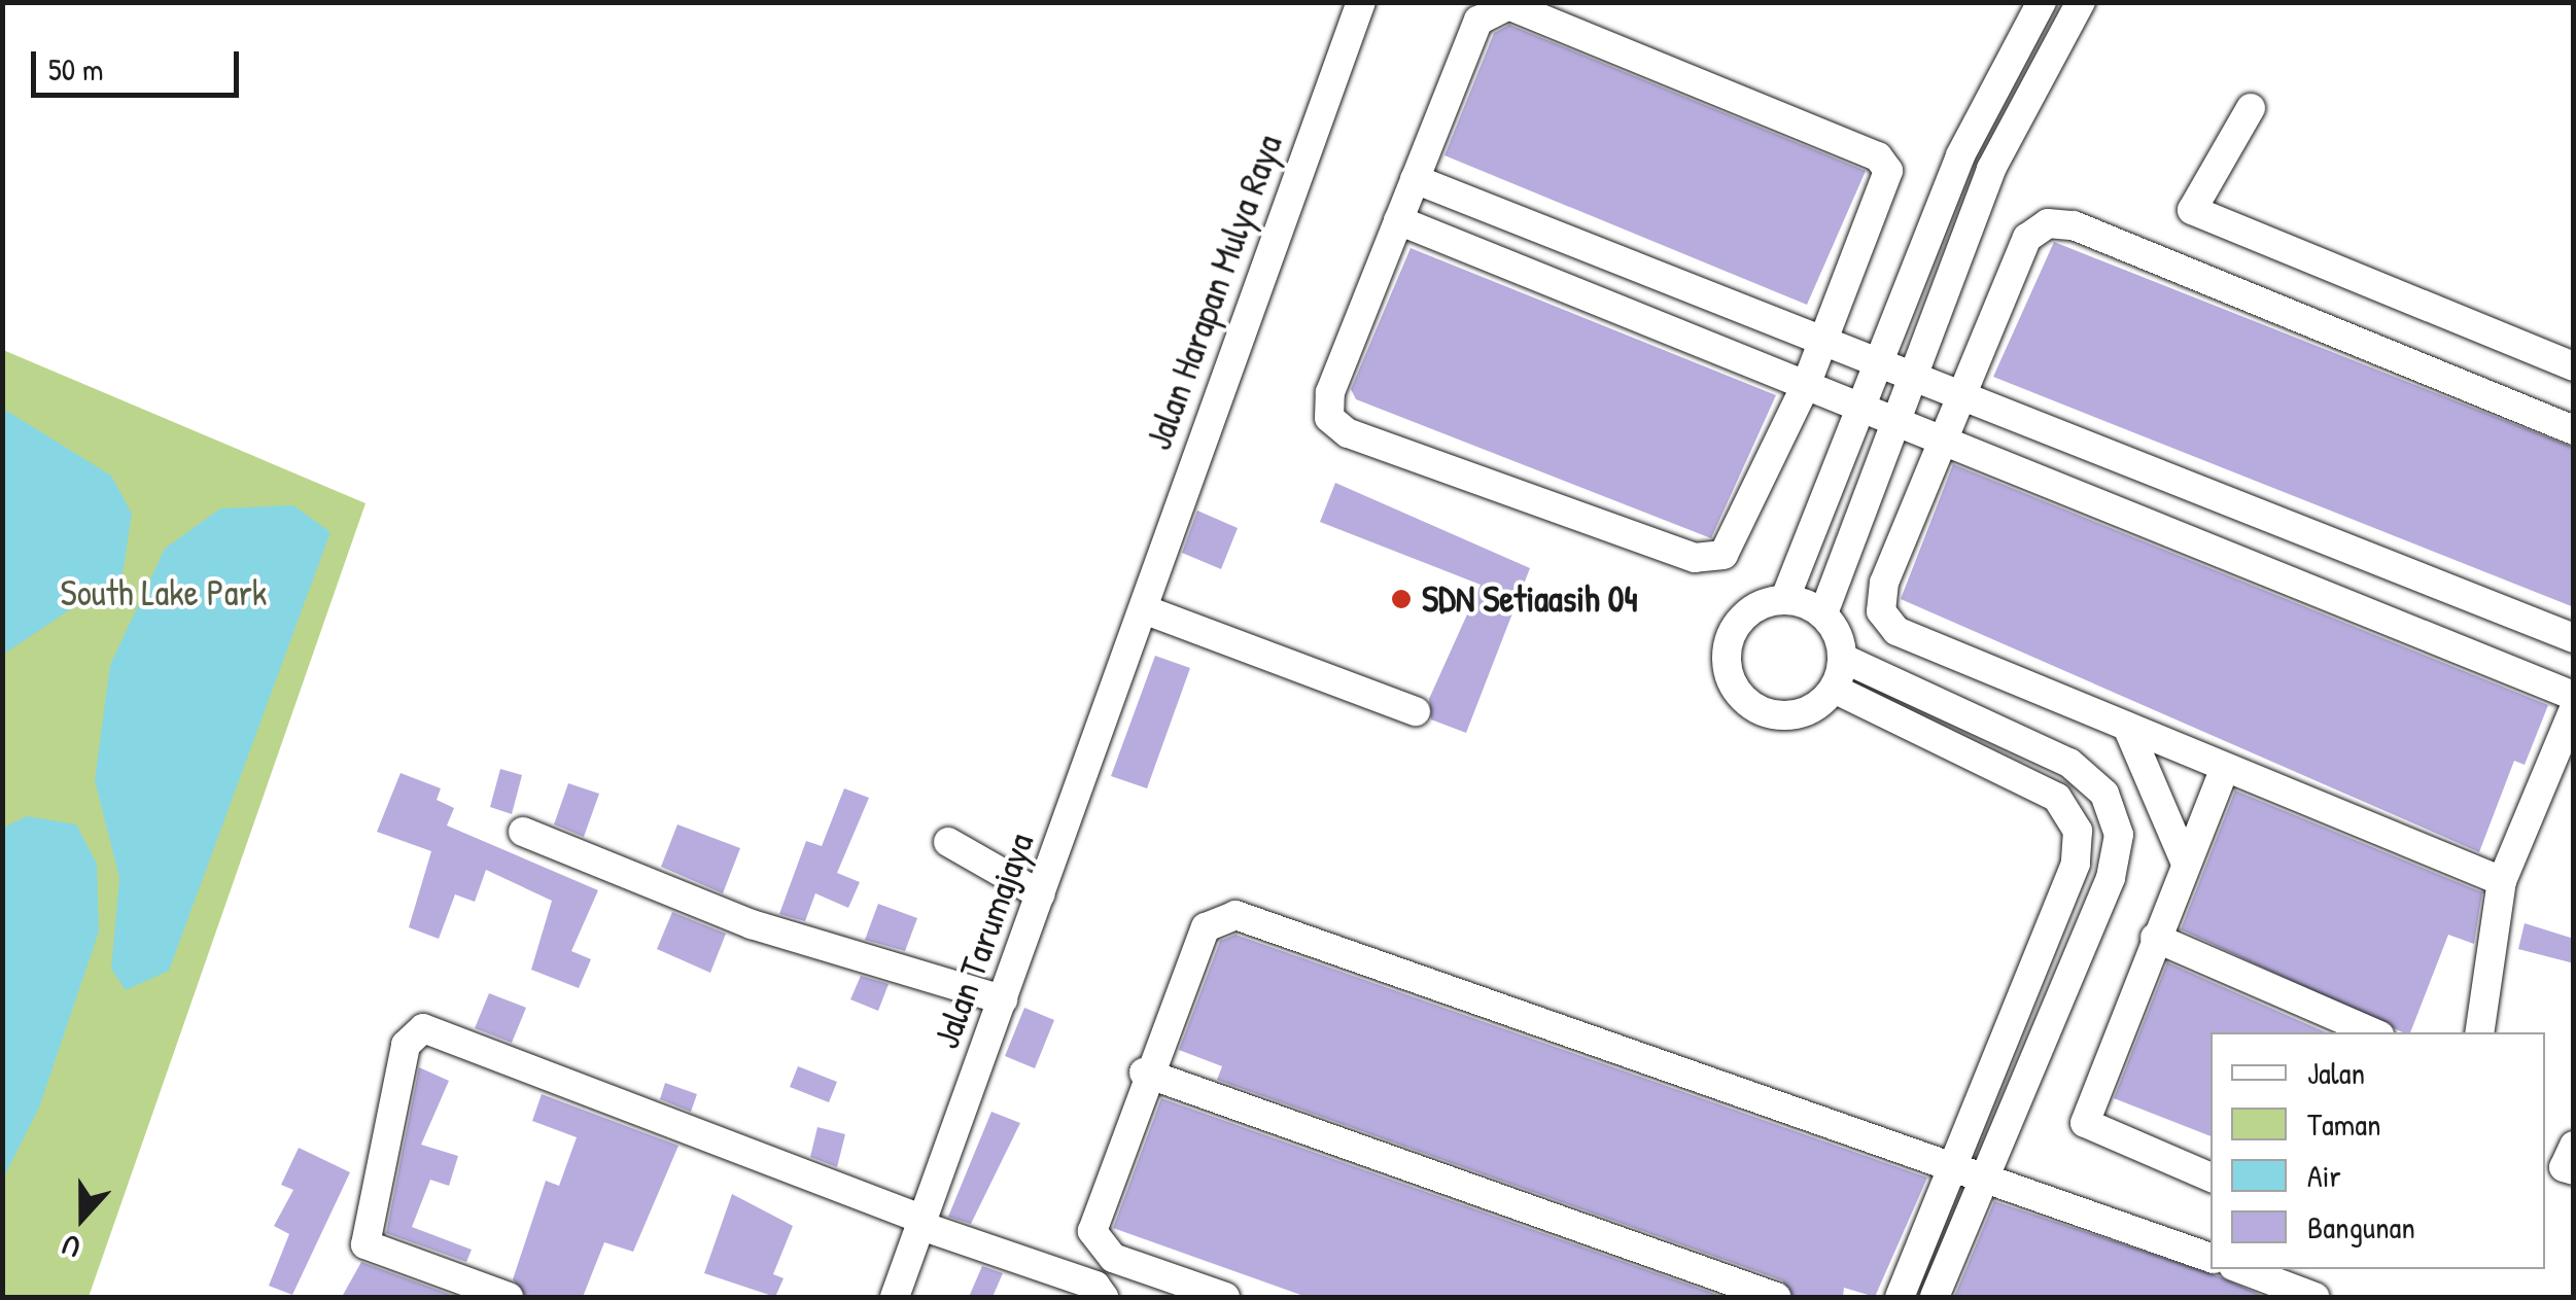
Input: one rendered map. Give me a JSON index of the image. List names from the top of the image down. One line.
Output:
{"streets":{"street":["Jalan Harapan Mulya Raya","Jalan Tarumajaya"]},"crossings":[["Jalan Harapan Mulya Raya","Jalan Tarumajaya"]],"parks":["South Lake Park"],"places":["SDN Setiaasih 04"],"legend":["Jalan","Taman","Air","Bangunan"],"scale_bar":"50 m","north":"bottom"}
